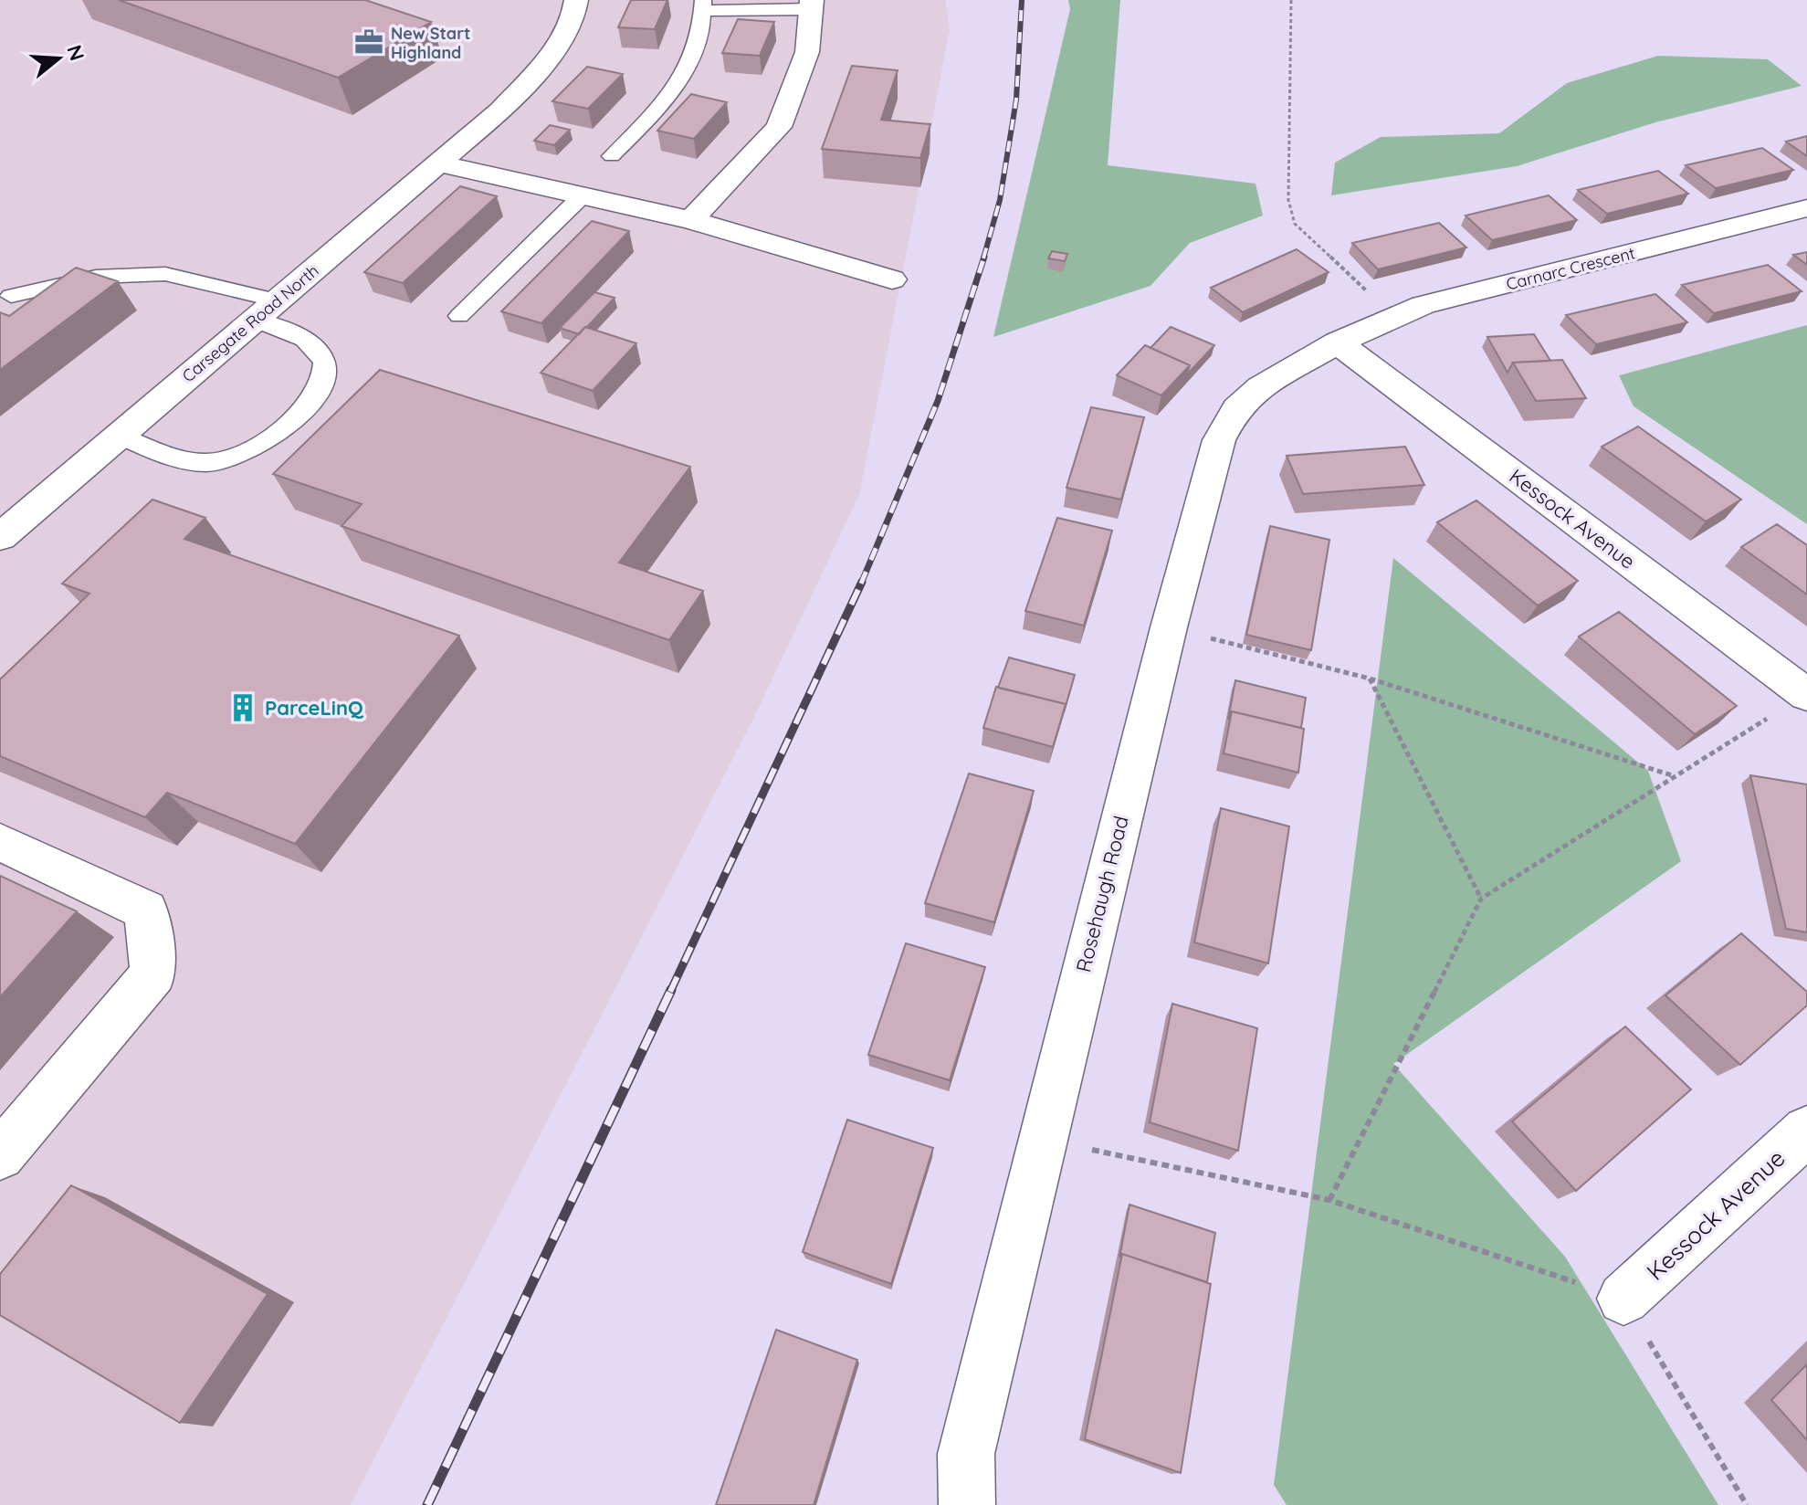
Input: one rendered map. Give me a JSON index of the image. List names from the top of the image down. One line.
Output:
{"streets":{"street":["Carnarc Crescent","Carsegate Road North","Kessock Avenue","Rosehaugh Road"]},"crossings":[["Carnarc Crescent","Kessock Avenue"],["Carnarc Crescent","Rosehaugh Road"],["Kessock Avenue","Rosehaugh Road"]],"places":{"office":["New Start Highland"],"building":["ParceLinQ"]},"north":"right"}
